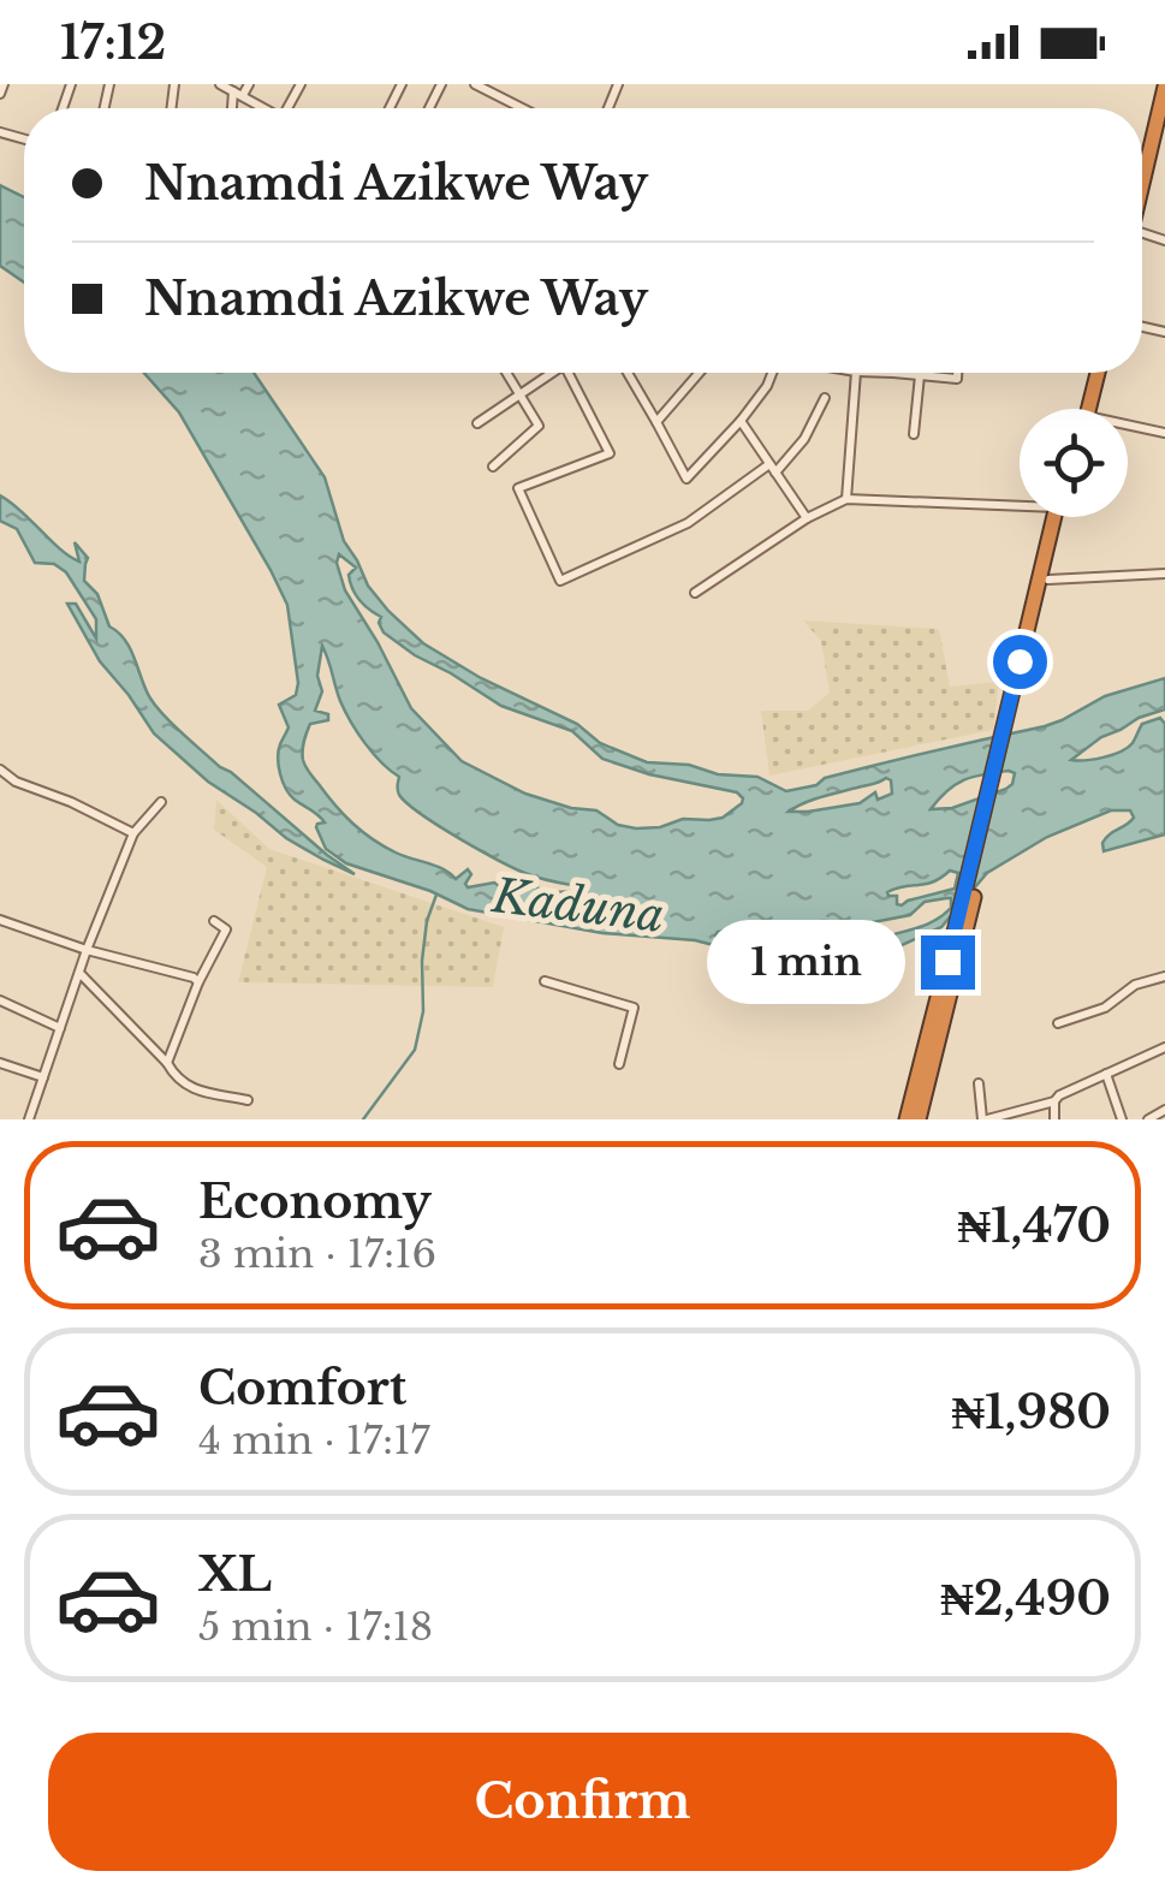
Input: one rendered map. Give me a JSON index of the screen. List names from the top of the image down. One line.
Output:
{"water":["Kaduna"],"page":{"status":"17:12","banner":["Nnamdi Azikwe Way","Nnamdi Azikwe Way"],"bubble":"1 min","list":[{"name":"Economy","note":"3 min · 17:16","value":"₦1,470"},{"name":"Comfort","note":"4 min · 17:17","value":"₦1,980"},{"name":"XL","note":"5 min · 17:18","value":"₦2,490"}],"buttons":"Confirm"}}
